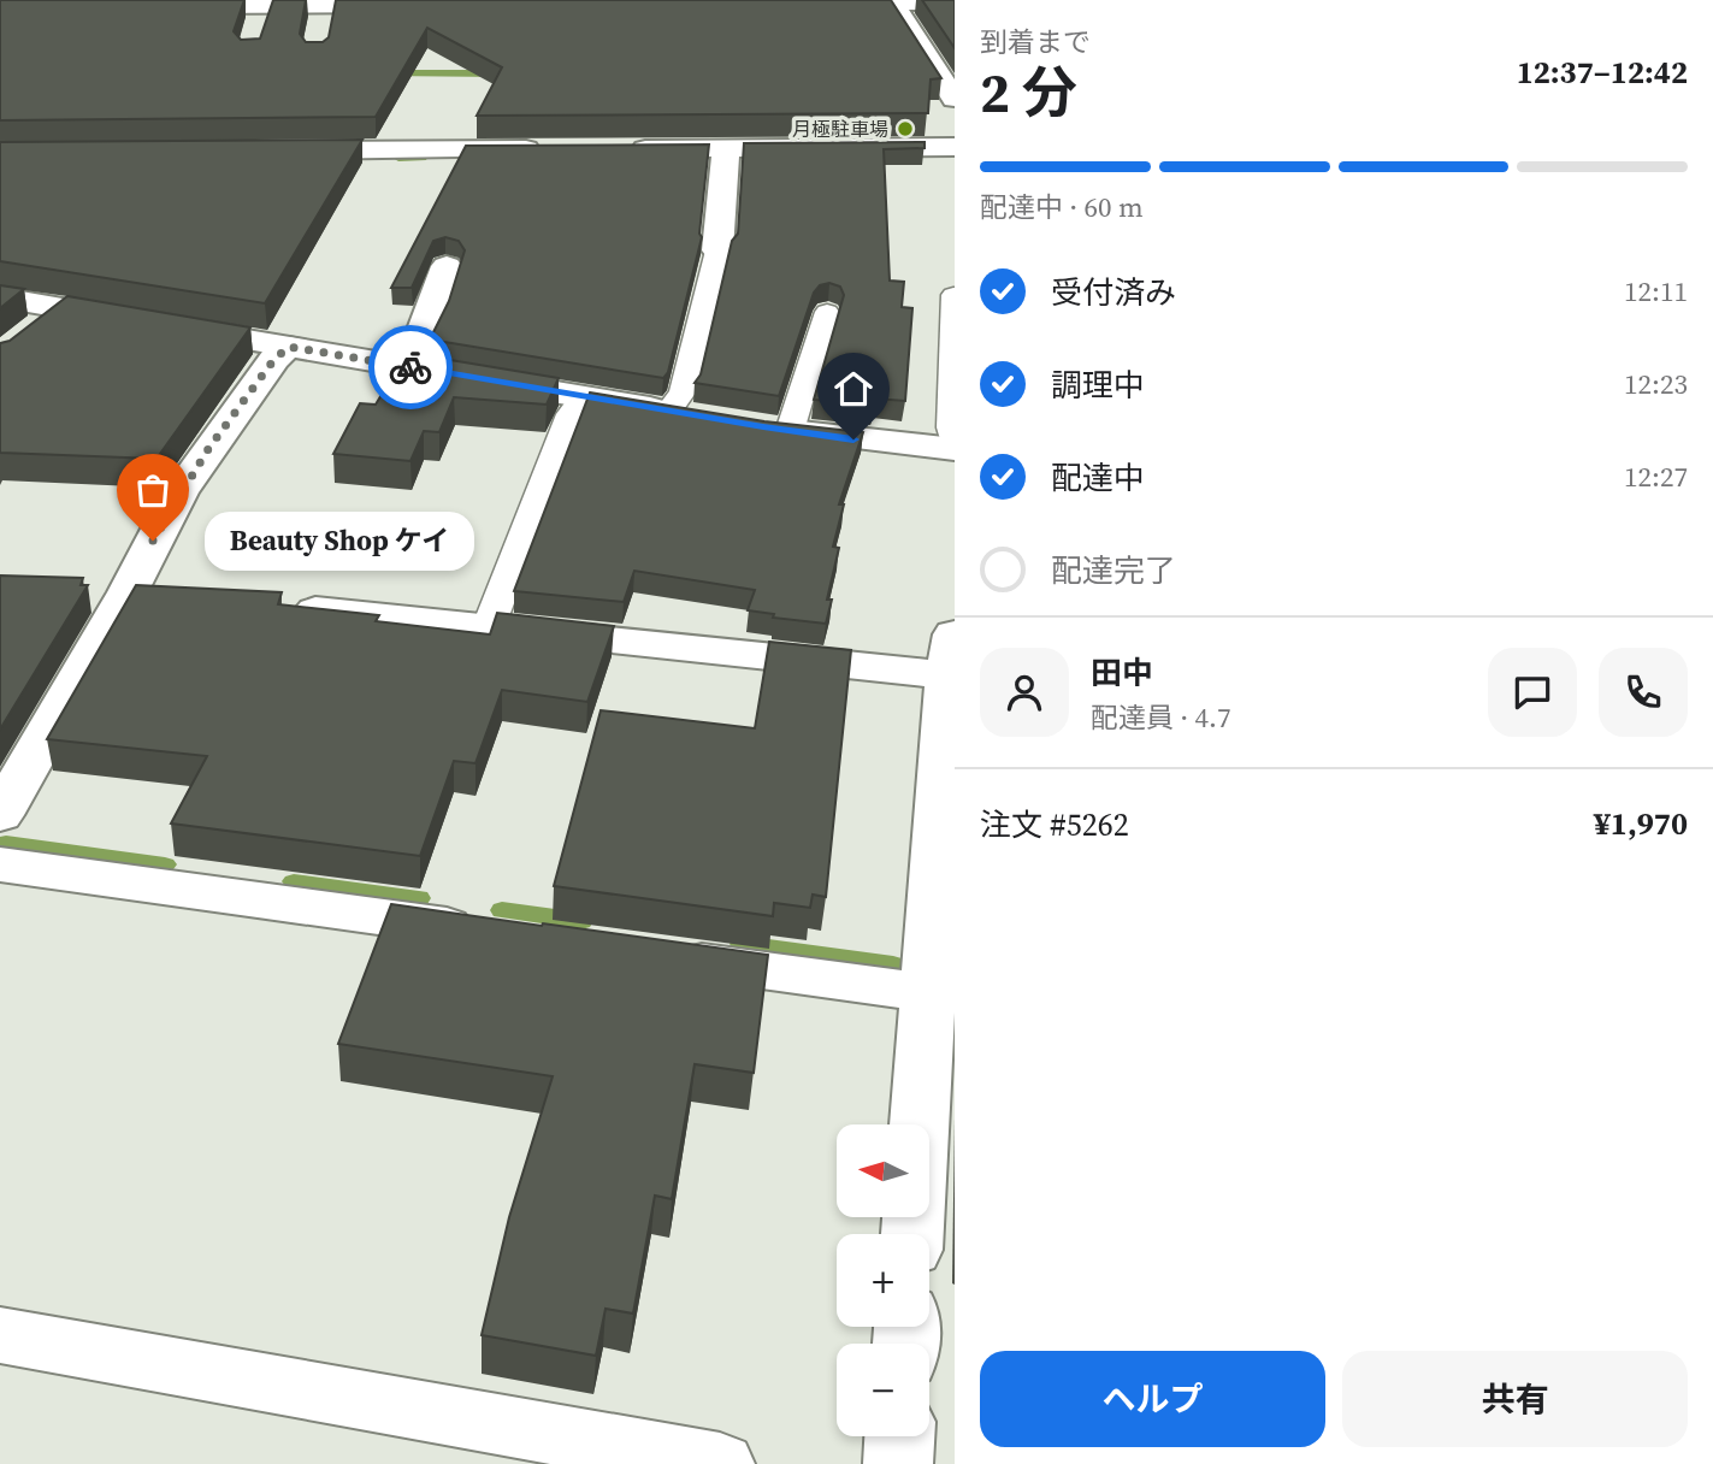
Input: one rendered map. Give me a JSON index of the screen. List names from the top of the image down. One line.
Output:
{"places":["月極駐車場","Beauty Shop ケイ"],"north":"left","page":{"heading":["2 分","到着まで","12:37–12:42"],"panel":["田中","配達員 · 4.7","注文 #5262","¥1,970"],"bar":"配達中 · 60 m","list":[["受付済み","12:11"],["調理中","12:23"],["配達中","12:27"],"配達完了"],"bubble":"Beauty Shop ケイ","map_buttons":["+","−"],"buttons":["ヘルプ","共有"]}}
